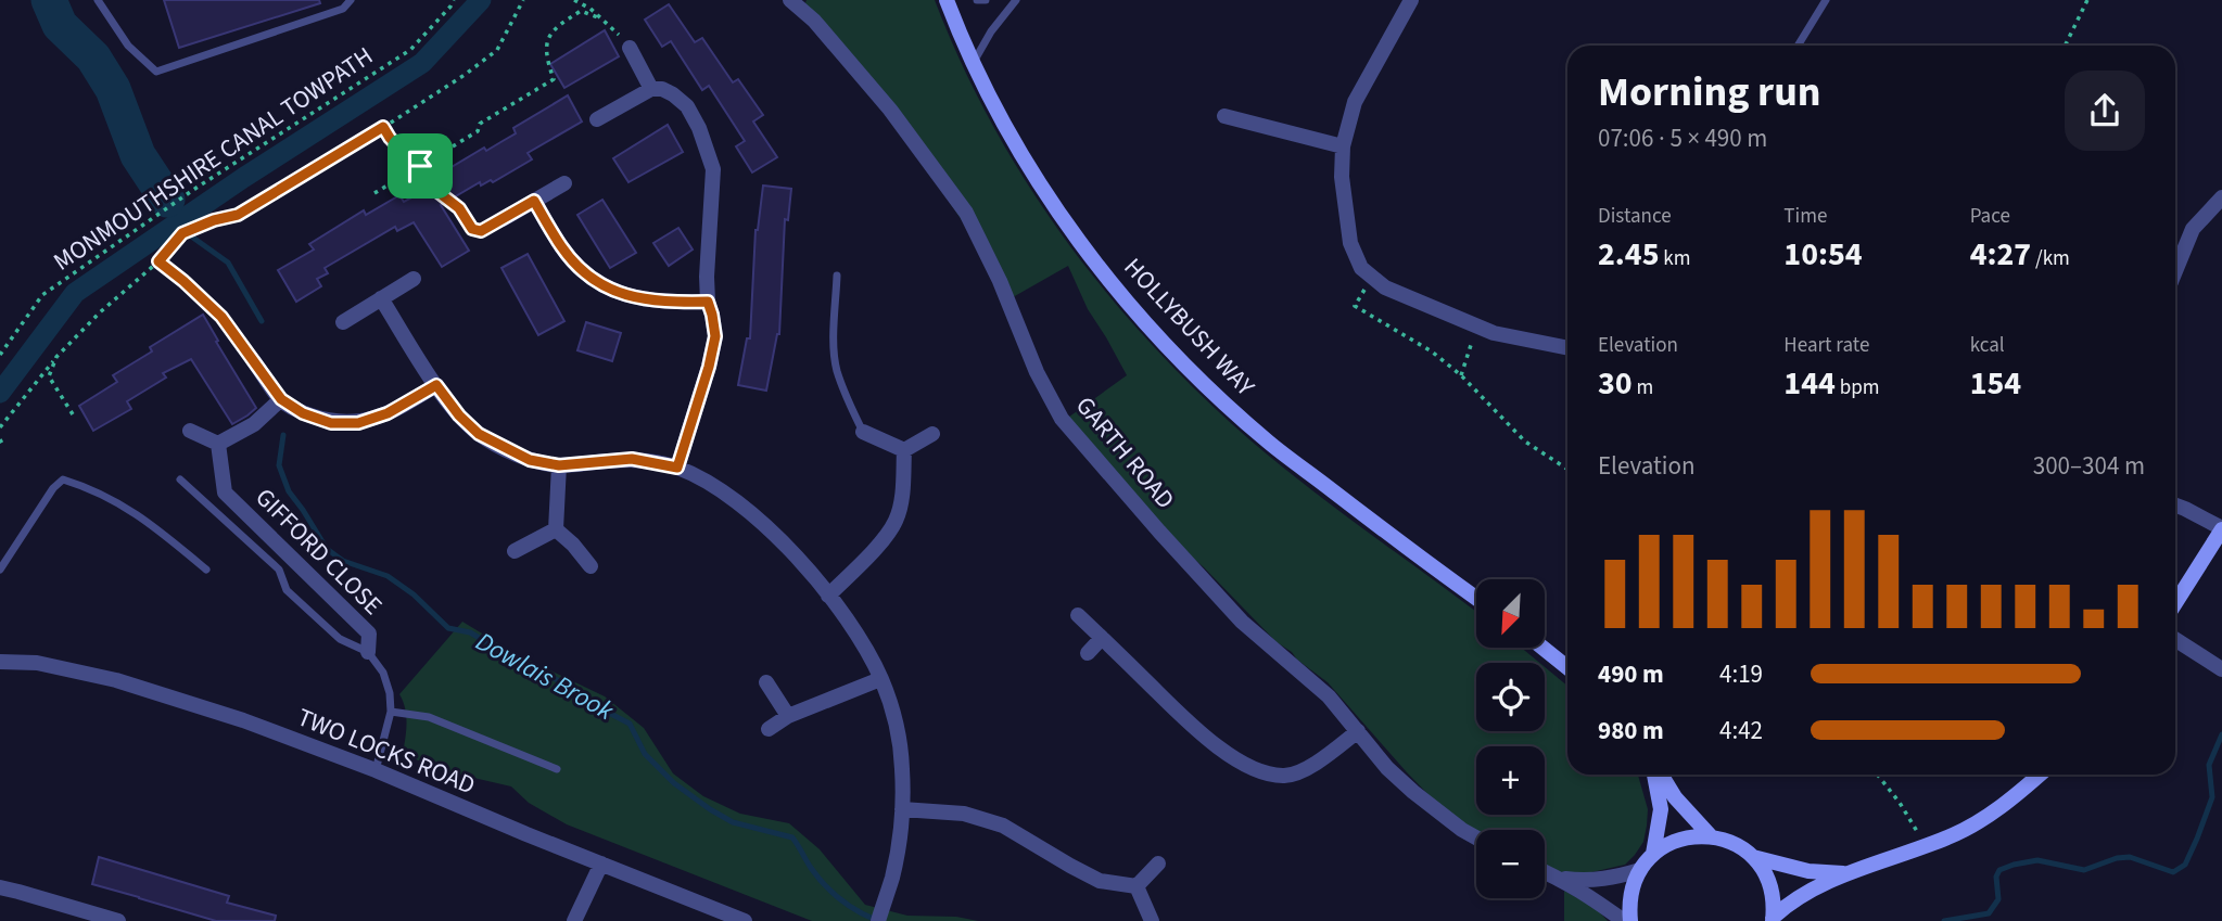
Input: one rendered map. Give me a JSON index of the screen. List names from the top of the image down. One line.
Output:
{"streets":{"street":["HOLLYBUSH WAY","GARTH ROAD","GIFFORD CLOSE","TWO LOCKS ROAD"],"path":["MONMOUTHSHIRE CANAL TOWPATH"]},"water":["Dowlais Brook"],"north":"bottom left","page":{"heading":["Morning run","07:06 · 5 × 490 m"],"stats":[["Distance","2.45 km"],["Time","10:54"],["Pace","4:27 /km"],["Elevation","30 m"],["Heart rate","144 bpm"],["kcal","154"]],"chart":["Elevation","300–304 m"],"map_buttons":["+","−"],"list":[{"name":"490 m","note":"4:19"},{"name":"980 m","note":"4:42"}]}}
